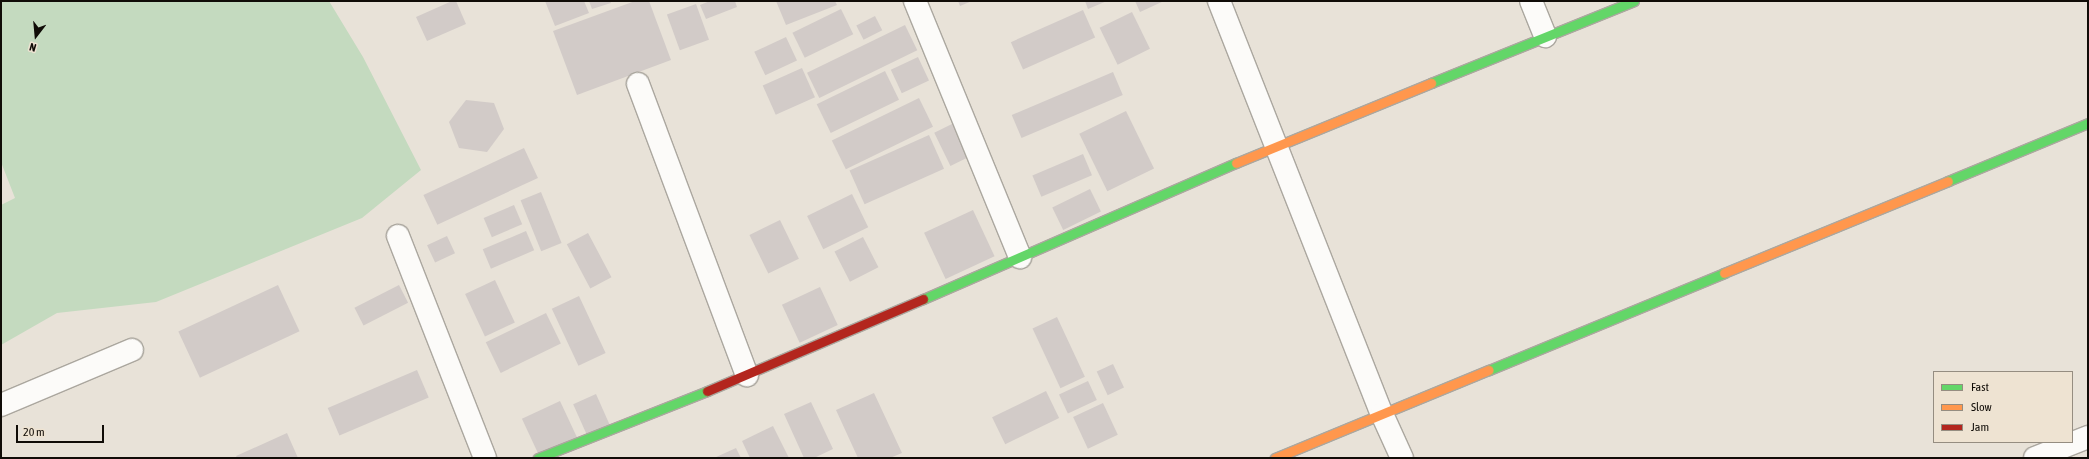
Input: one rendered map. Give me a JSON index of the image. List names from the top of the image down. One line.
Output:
{"legend":["Fast","Slow","Jam"],"scale_bar":"20 m","north":"bottom"}
